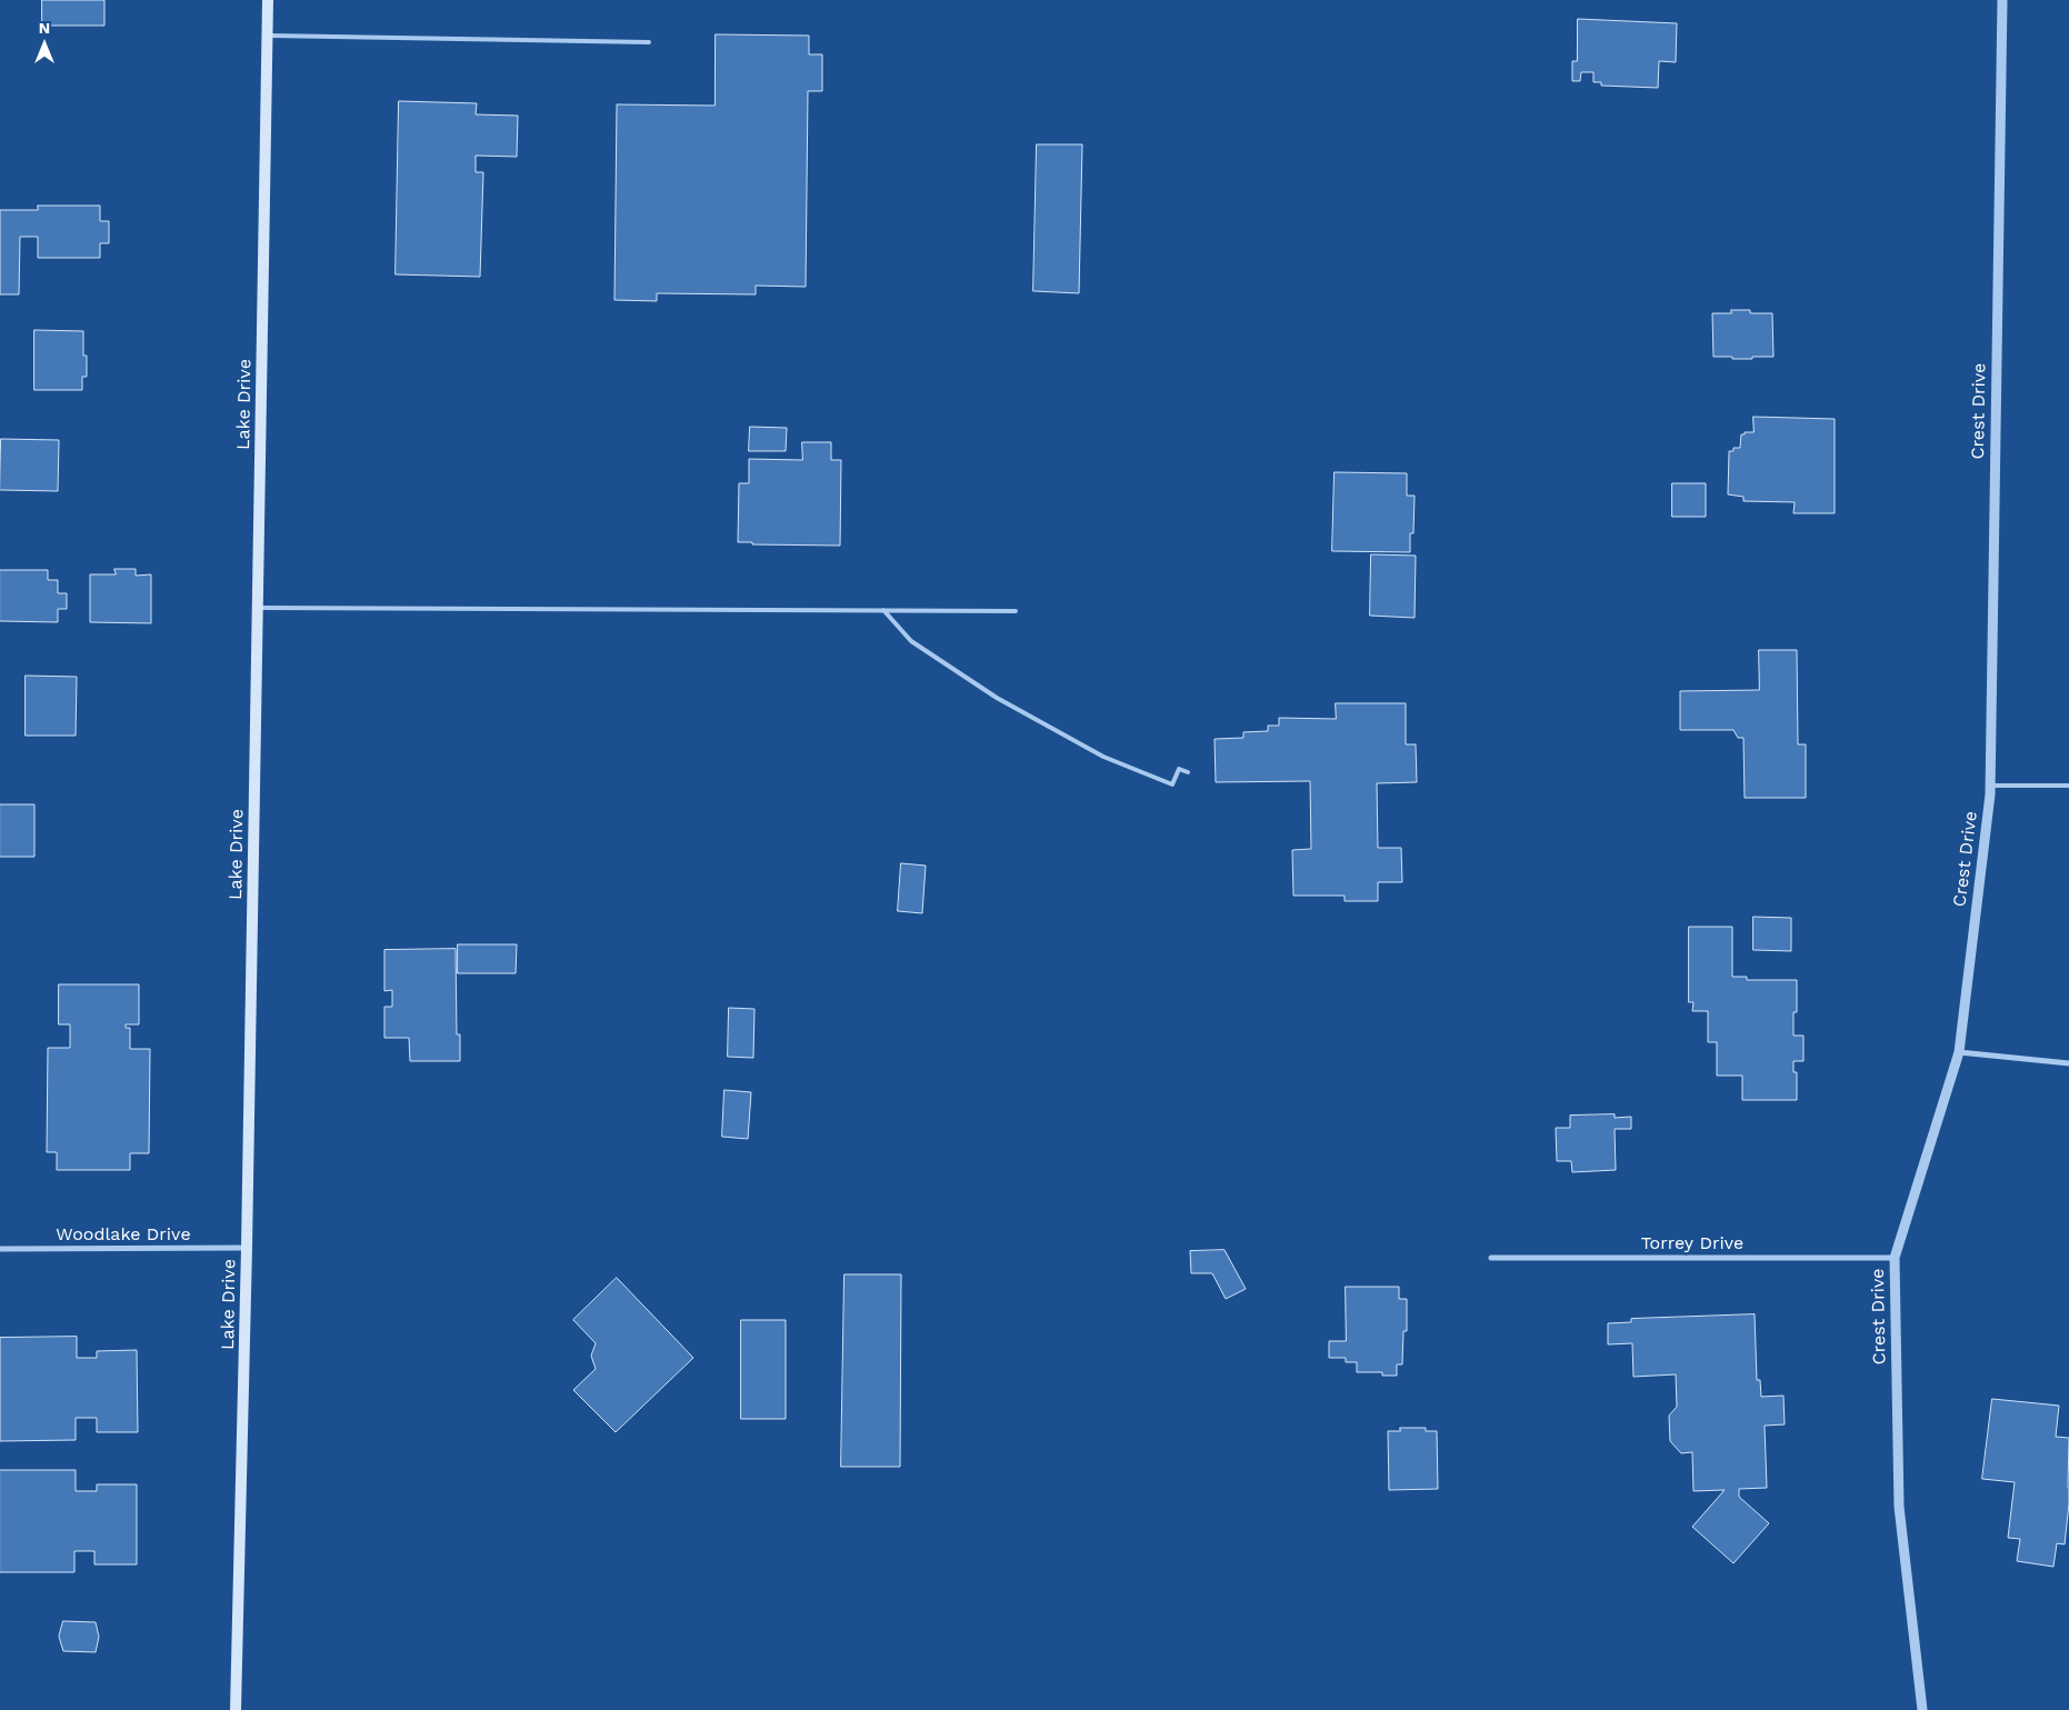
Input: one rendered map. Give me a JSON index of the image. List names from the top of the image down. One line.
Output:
{"streets":{"main road":["Lake Drive"],"street":["Crest Drive","Woodlake Drive","Torrey Drive"]},"crossings":[["Lake Drive","Woodlake Drive"],["Crest Drive","Torrey Drive"]],"north":"top"}
